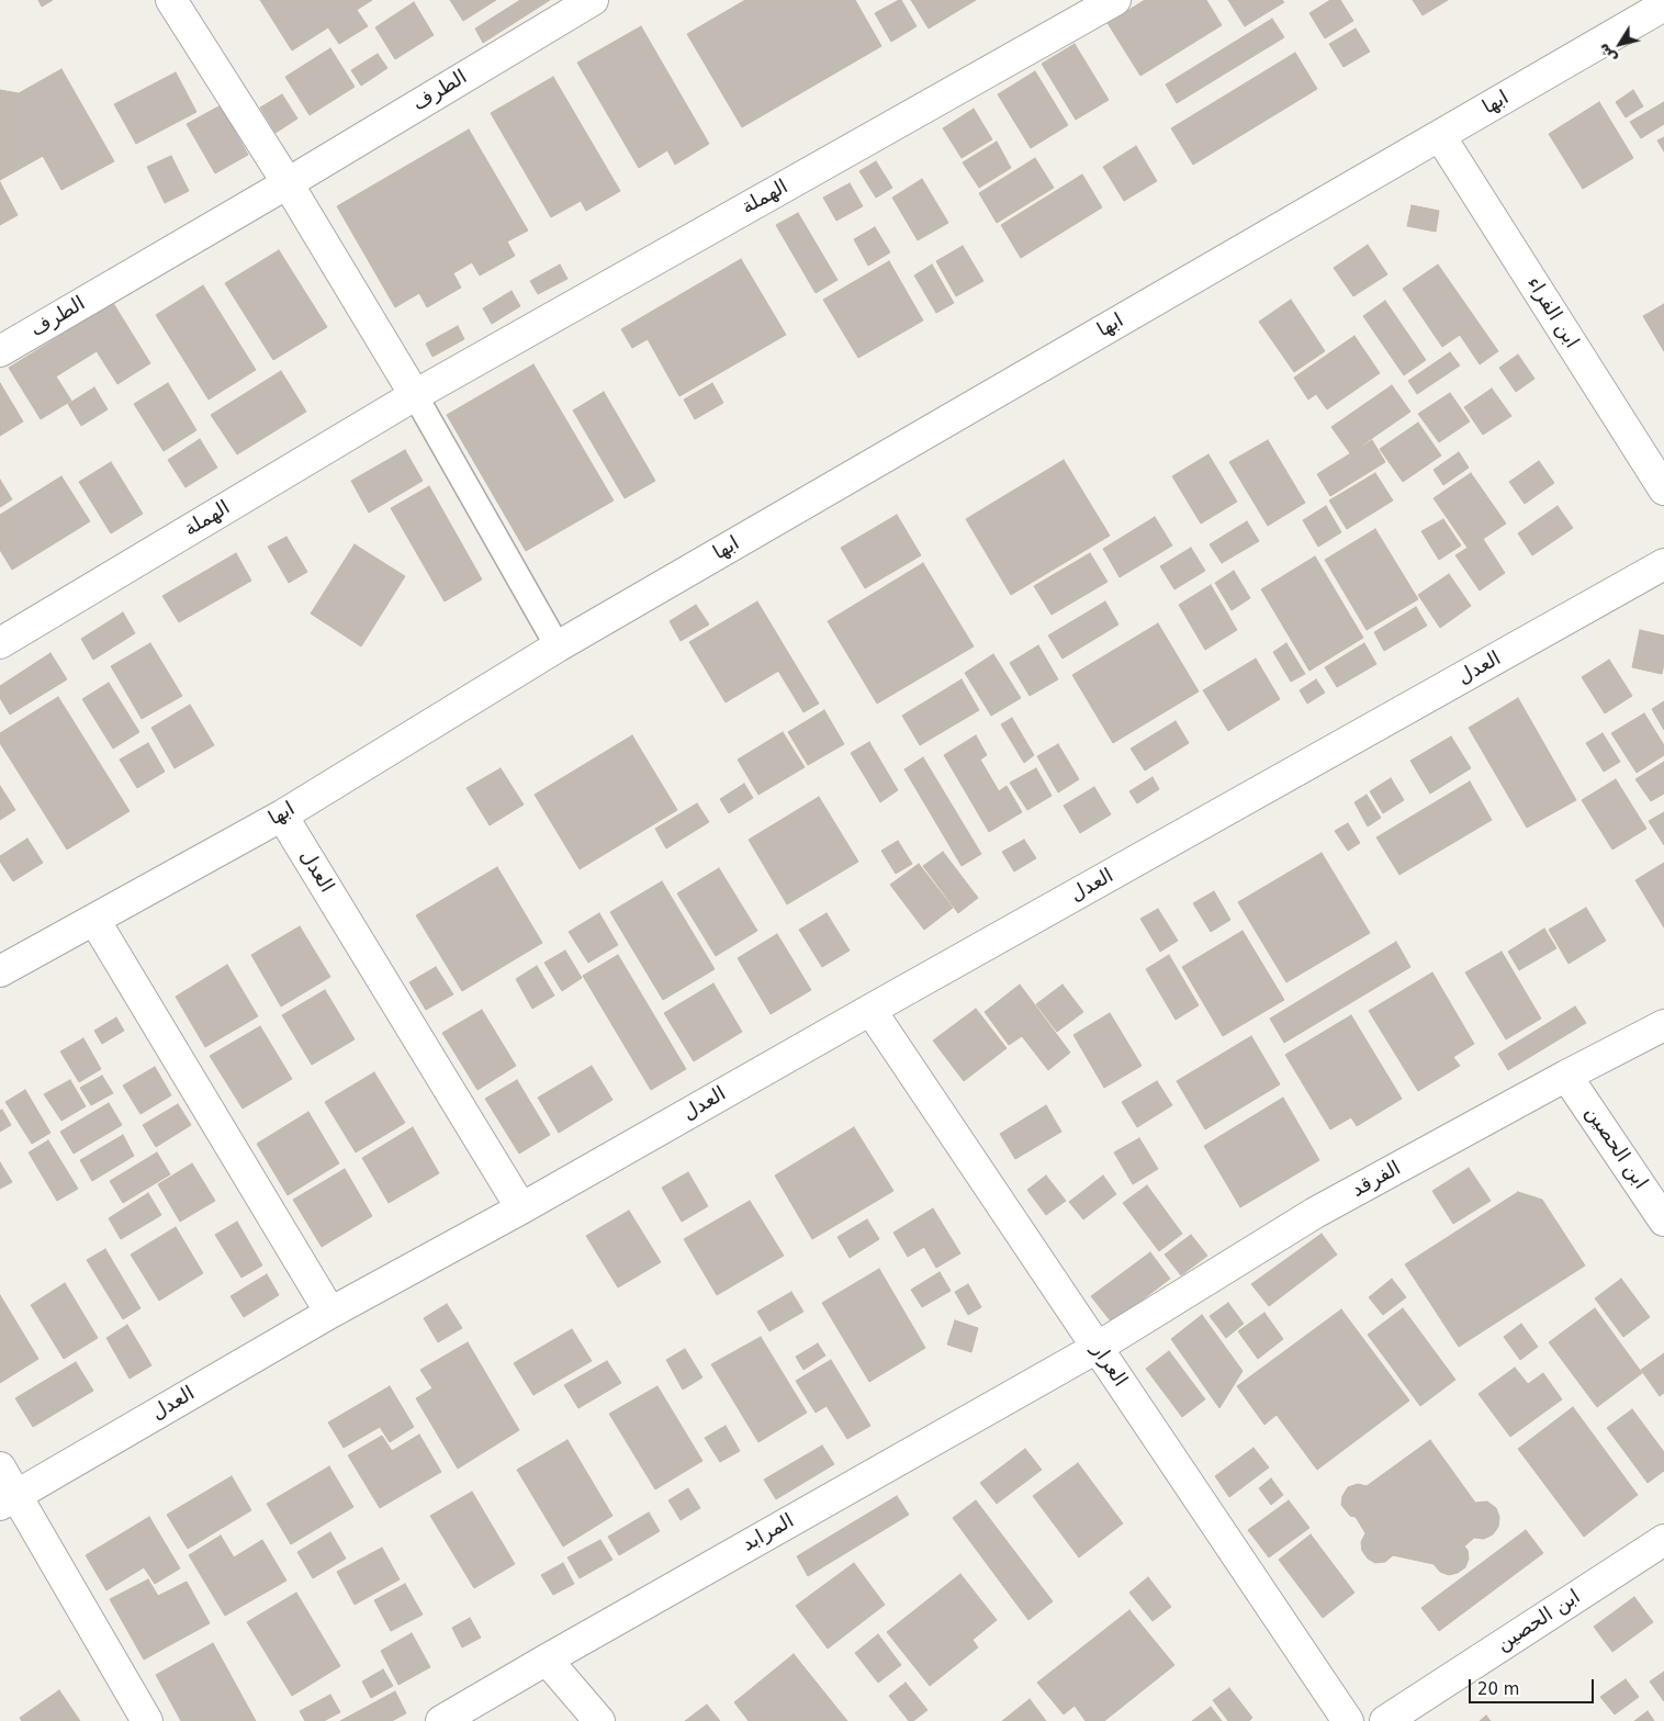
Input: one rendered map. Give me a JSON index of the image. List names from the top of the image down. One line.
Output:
{"streets":{"street":["الطرف","ابها","الهملة","ابن الفراء","العدل","ابن الحصين","الفرقد","العرار","المرابد"]},"crossings":[["ابها","ابن الفراء"],["ابها","العدل"],["العدل","العرار"],["ابن الحصين","الفرقد"],["الفرقد","العرار"],["الفرقد","المرابد"],["العرار","المرابد"]],"scale_bar":"20 m","north":"bottom left"}
